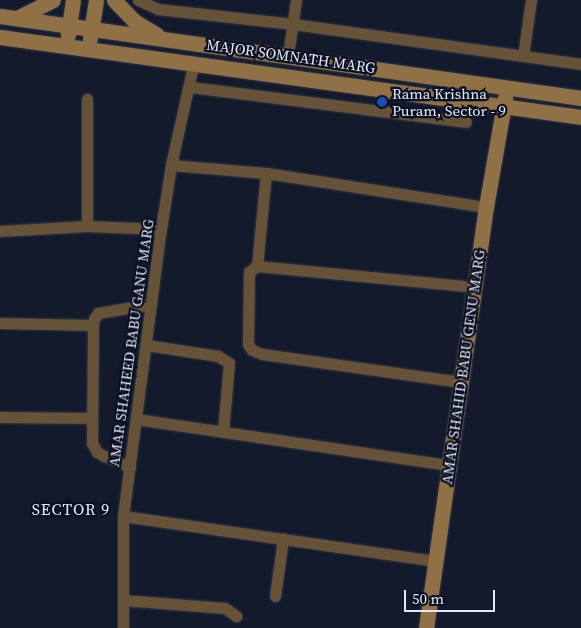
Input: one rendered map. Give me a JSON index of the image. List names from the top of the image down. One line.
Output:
{"streets":{"street":["MAJOR SOMNATH MARG","AMAR SHAHEED BABU GANU MARG","AMAR SHAHID BABU GENU MARG"]},"crossings":[["MAJOR SOMNATH MARG","AMAR SHAHEED BABU GANU MARG"],["MAJOR SOMNATH MARG","AMAR SHAHID BABU GENU MARG"]],"districts":["SECTOR 9"],"places":["Rama Krishna Puram, Sector - 9"],"scale_bar":"50 m"}
